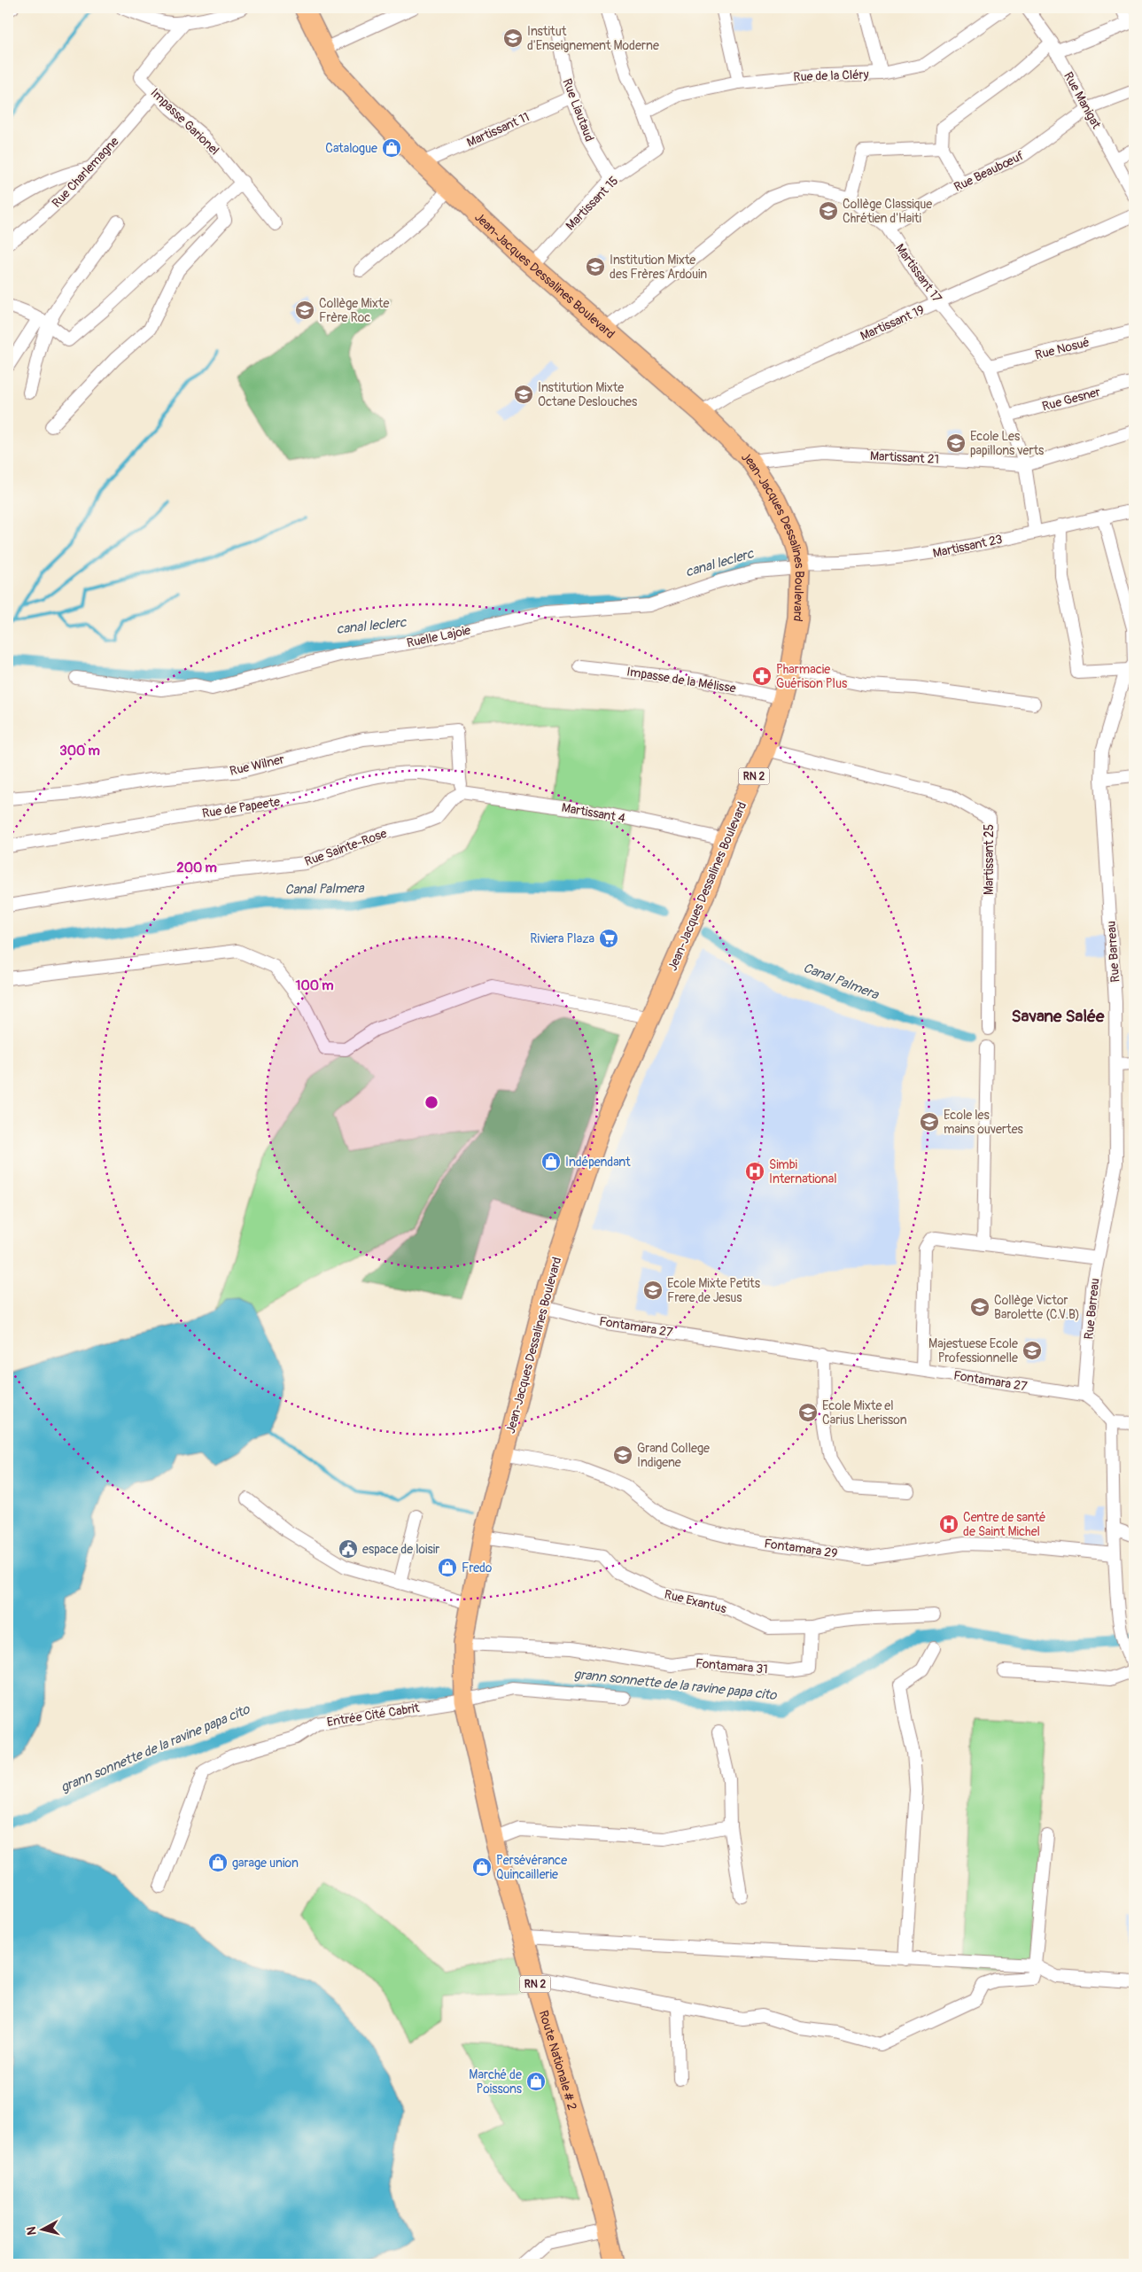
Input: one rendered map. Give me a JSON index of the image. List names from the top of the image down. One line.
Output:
{"streets":{"main road":["Jean-Jacques Dessalines Boulevard","RN 2","Route Nationale # 2"],"street":["Rue de la Cléry","Rue Manigat","Rue Liautaud","Impasse Garionel","Martissant 11","Rue Beaubœuf","Rue Charlemagne","Martissant 15","Martissant 17","Martissant 19","Rue Nosué","Rue Gesner","Martissant 21","Martissant 23","Ruelle Lajoie","Impasse de la Mélisse","Rue Wilner","Rue de Papeete","Martissant 4","Rue Sainte-Rose","Martissant 25","Rue Barreau","Fontamara 27","Fontamara 29","Rue Exantus","Fontamara 31","Entrée Cité Cabrit"]},"crossings":[["Rue de la Cléry","Martissant 15"],["Rue Manigat","Rue Beaubœuf"],["Rue Liautaud","Martissant 11"],["Rue Liautaud","Martissant 15"],["Impasse Garionel","Rue Charlemagne"],["Martissant 11","Jean-Jacques Dessalines Boulevard"],["Rue Beaubœuf","Martissant 17"],["Martissant 15","Jean-Jacques Dessalines Boulevard"],["Martissant 17","Jean-Jacques Dessalines Boulevard"],["Martissant 17","Martissant 19"],["Martissant 17","Rue Nosué"],["Martissant 17","Rue Gesner"],["Martissant 17","Martissant 21"],["Martissant 17","Martissant 23"],["Jean-Jacques Dessalines Boulevard","Martissant 19"],["Jean-Jacques Dessalines Boulevard","Martissant 21"],["Jean-Jacques Dessalines Boulevard","Martissant 23"],["Jean-Jacques Dessalines Boulevard","Ruelle Lajoie"],["Jean-Jacques Dessalines Boulevard","Impasse de la Mélisse"],["Jean-Jacques Dessalines Boulevard","Martissant 4"],["Jean-Jacques Dessalines Boulevard","Martissant 25"],["Jean-Jacques Dessalines Boulevard","Fontamara 27"],["Jean-Jacques Dessalines Boulevard","Fontamara 29"],["Jean-Jacques Dessalines Boulevard","Rue Exantus"],["Jean-Jacques Dessalines Boulevard","Fontamara 31"],["Jean-Jacques Dessalines Boulevard","Entrée Cité Cabrit"],["Jean-Jacques Dessalines Boulevard","Route Nationale # 2"],["Martissant 23","Ruelle Lajoie"],["Martissant 23","Rue Barreau"],["Rue Wilner","Rue de Papeete"],["Martissant 4","Rue Sainte-Rose"],["Rue Barreau","Fontamara 27"],["Rue Exantus","Fontamara 31"],["Entrée Cité Cabrit","Route Nationale # 2"]],"districts":["Savane Salée"],"water":["canal leclerc","Canal Palmera","grann sonnette de la ravine papa cito"],"places":{"school or university":["Institut d'Enseignement Moderne","Collège Classique Chrétien d'Haiti","Institution Mixte des Frères Ardouin","Collège Mixte Frère Roc","Institution Mixte Octane Deslouches","Ecole Les papillons verts","Ecole les mains ouvertes","Ecole Mixte Petits Frere de Jesus","Collège Victor Barolette (C.V.B)","Majestuese Ecole Professionnelle","Ecole Mixte el Carius Lherisson","Grand College Indigene"],"shop":["Catalogue","Indépendant","Fredo","garage union","Persévérance Quincaillerie","Marché de Poissons"],"pharmacy":["Pharmacie Guérison Plus"],"supermarket":["Riviera Plaza"],"hospital":["Simbi International","Centre de santé de Saint Michel"],"public building":["espace de loisir"]},"north":"left","rings":["300 m","200 m","100 m"]}
